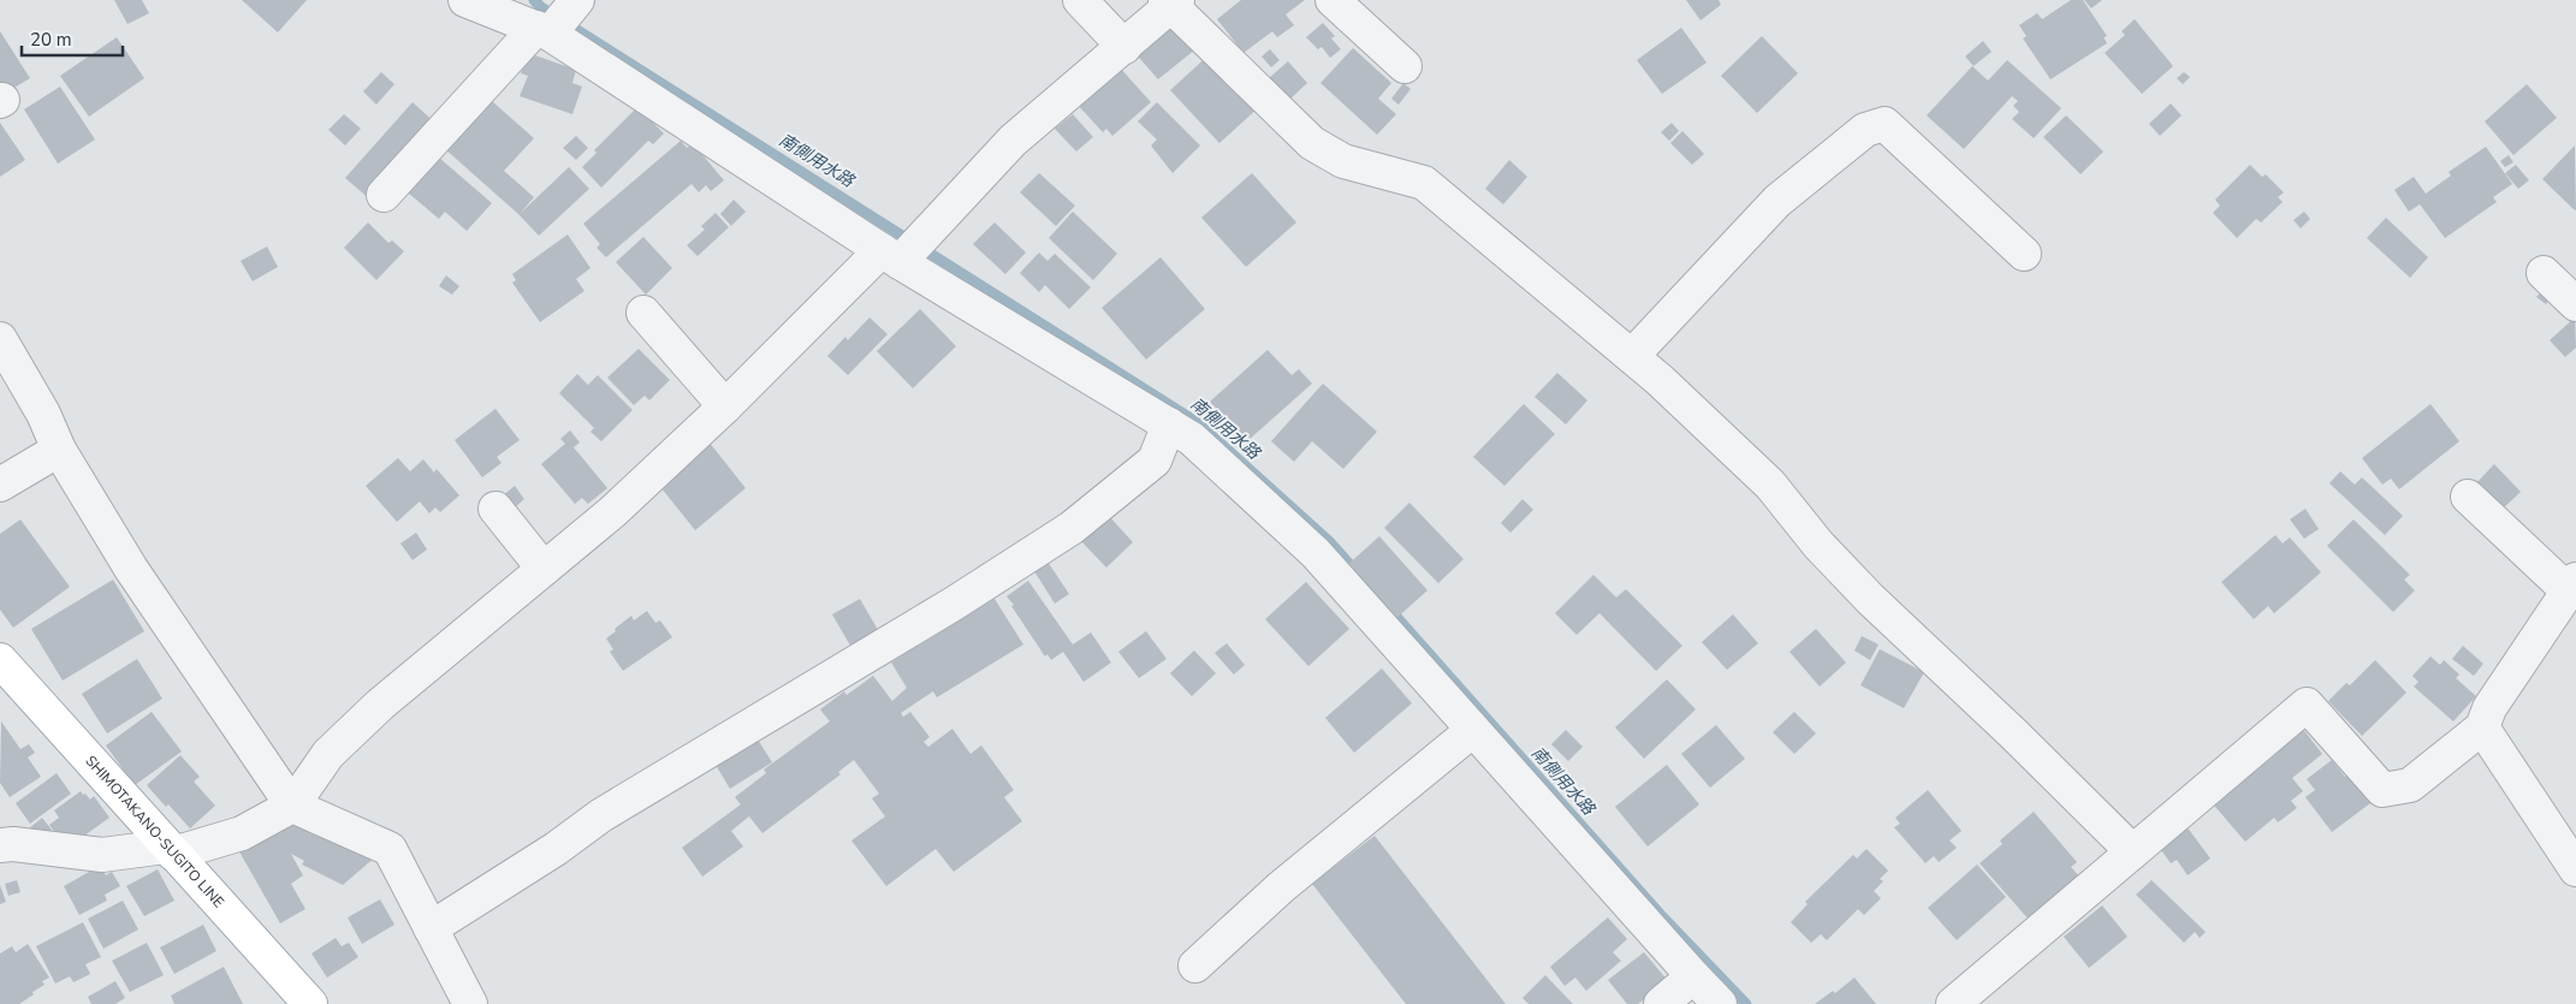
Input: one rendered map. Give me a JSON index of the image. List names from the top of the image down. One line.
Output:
{"streets":{"main road":["SHIMOTAKANO-SUGITO LINE"]},"water":["南側用水路"],"scale_bar":"20 m"}
